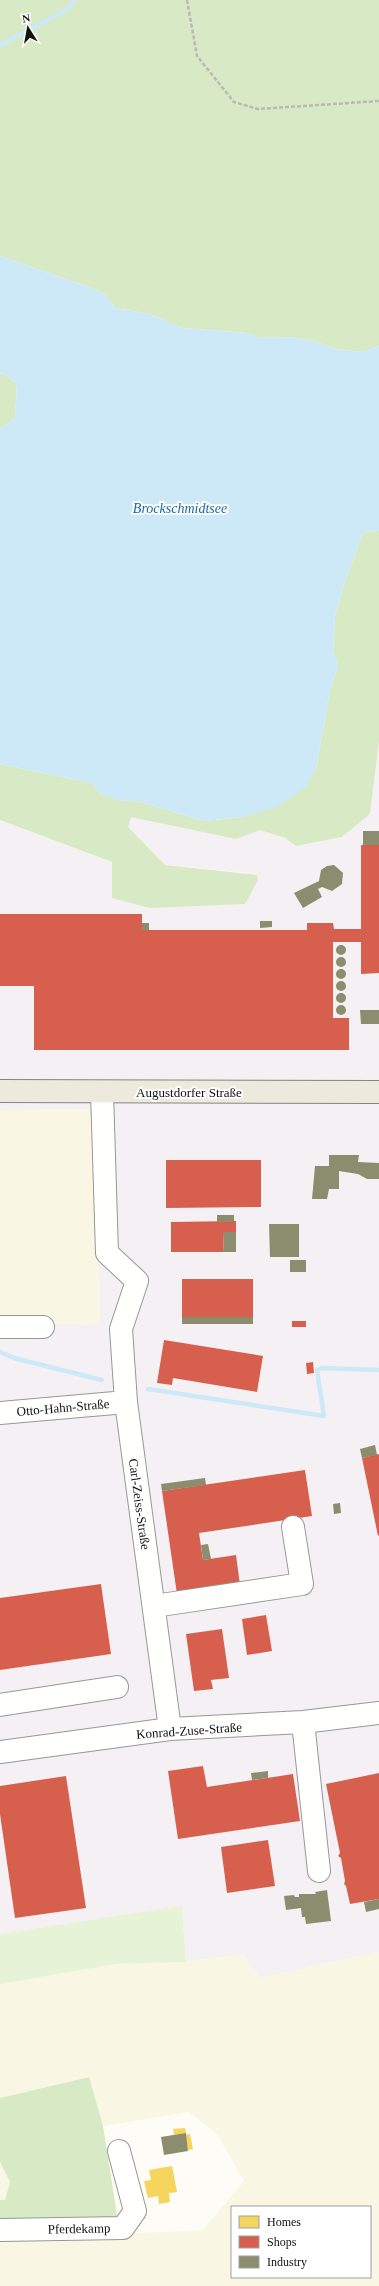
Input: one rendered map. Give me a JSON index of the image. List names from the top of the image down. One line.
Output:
{"streets":{"main road":["Augustdorfer Straße"],"street":["Otto-Hahn-Straße","Carl-Zeiss-Straße","Konrad-Zuse-Straße","Pferdekamp"]},"crossings":[["Augustdorfer Straße","Carl-Zeiss-Straße"],["Otto-Hahn-Straße","Carl-Zeiss-Straße"],["Carl-Zeiss-Straße","Konrad-Zuse-Straße"]],"water":["Brockschmidtsee"],"legend":["Homes","Shops","Industry"],"north":"top"}
